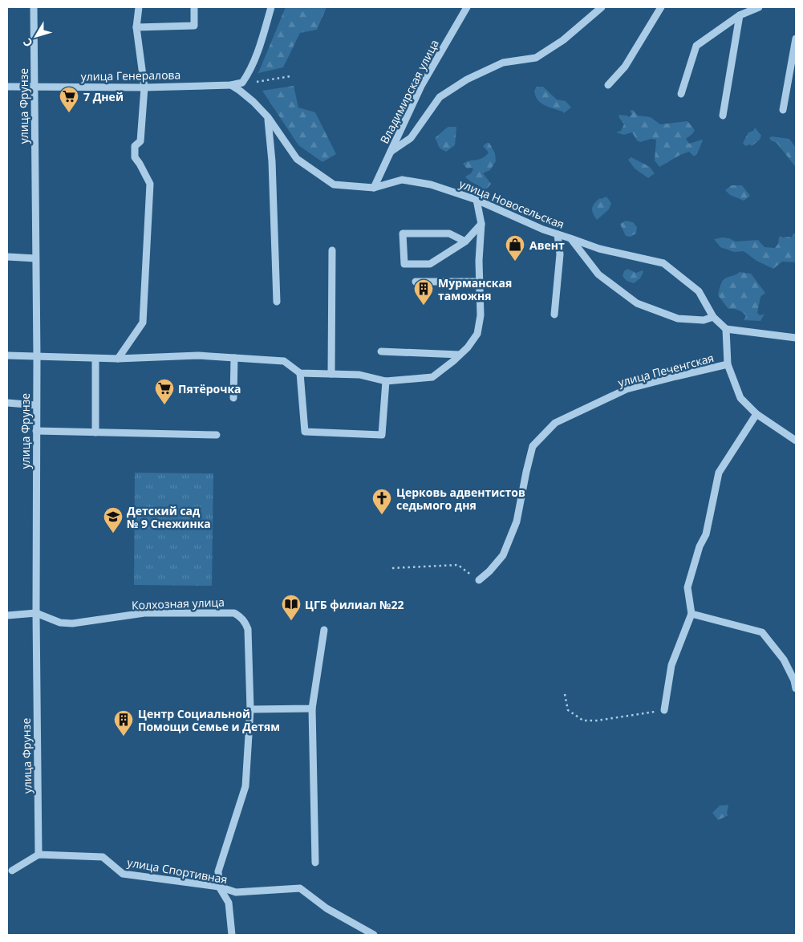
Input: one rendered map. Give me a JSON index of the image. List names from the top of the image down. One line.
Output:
{"streets":{"street":["улица Генералова","Владимирская улица","улица Фрунзе","улица Новосельская","улица Печенгская","Колхозная улица","улица Спортивная"]},"crossings":[["улица Генералова","улица Фрунзе"],["улица Генералова","улица Новосельская"],["Владимирская улица","улица Новосельская"],["улица Фрунзе","Колхозная улица"],["улица Фрунзе","улица Спортивная"]],"places":{"supermarket":["7 Дней","Пятёрочка"],"shop":["Авент"],"building":["Мурманская таможня","Центр Социальной Помощи Семье и Детям"],"church":["Церковь адвентистов седьмого дня"],"school or university":["Детский сад № 9 Снежинка"],"library":["ЦГБ филиал №22"]},"north":"bottom left"}
